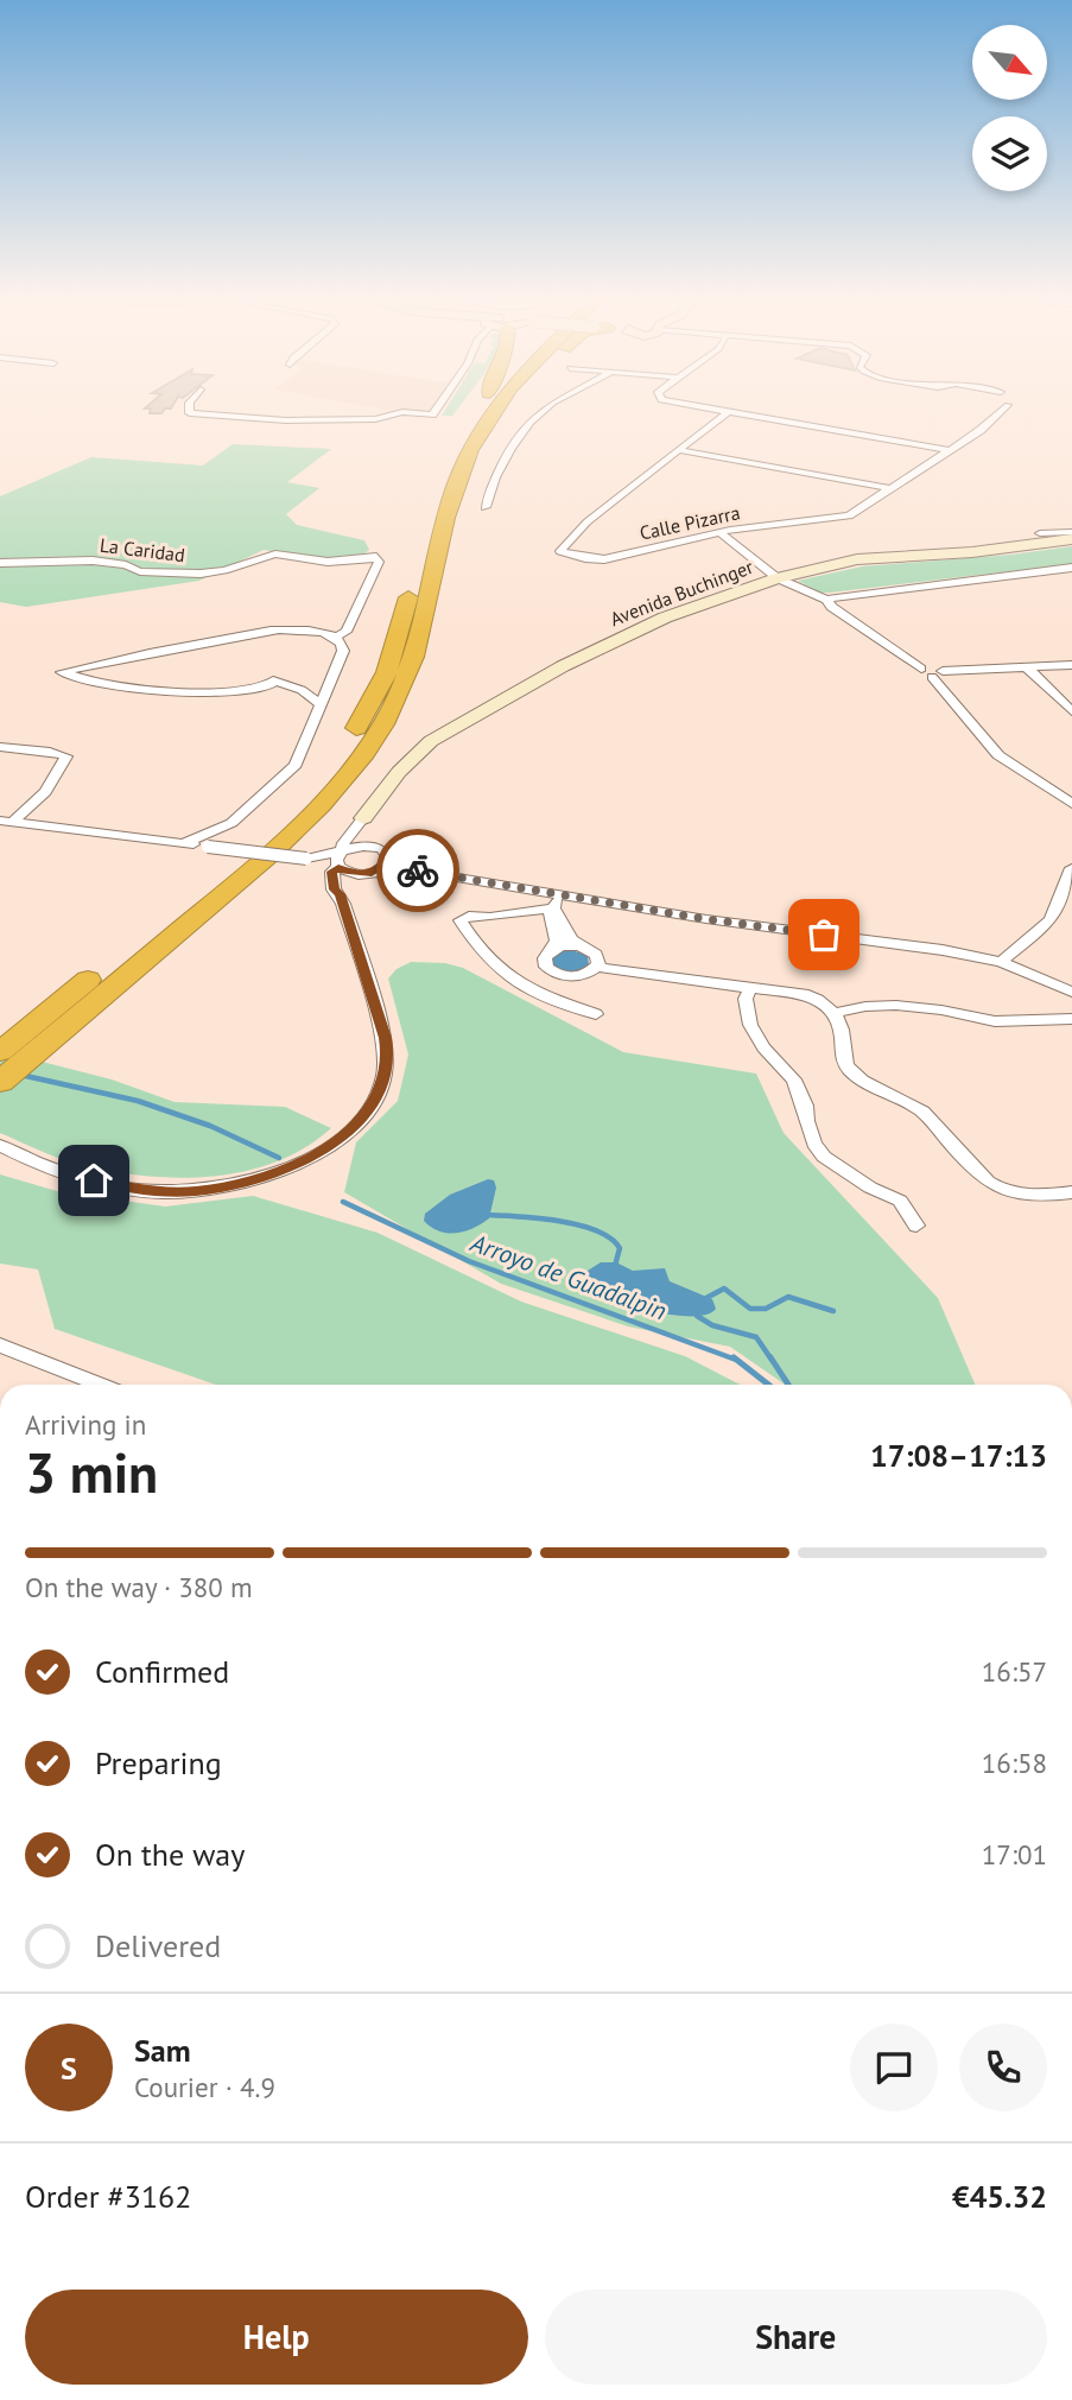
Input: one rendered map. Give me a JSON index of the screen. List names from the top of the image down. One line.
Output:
{"streets":{"street":["Calle Pizarra","La Caridad","Avenida Buchinger"]},"water":["Arroyo de Guadalpin"],"north":"bottom right","page":{"heading":["3 min","Arriving in","17:08–17:13"],"panel":["Sam","Courier · 4.9","Order #3162","€45.32"],"bar":"On the way · 380 m","list":[["Confirmed","16:57"],["Preparing","16:58"],["On the way","17:01"],"Delivered"],"round":"S","buttons":["Help","Share"]}}
